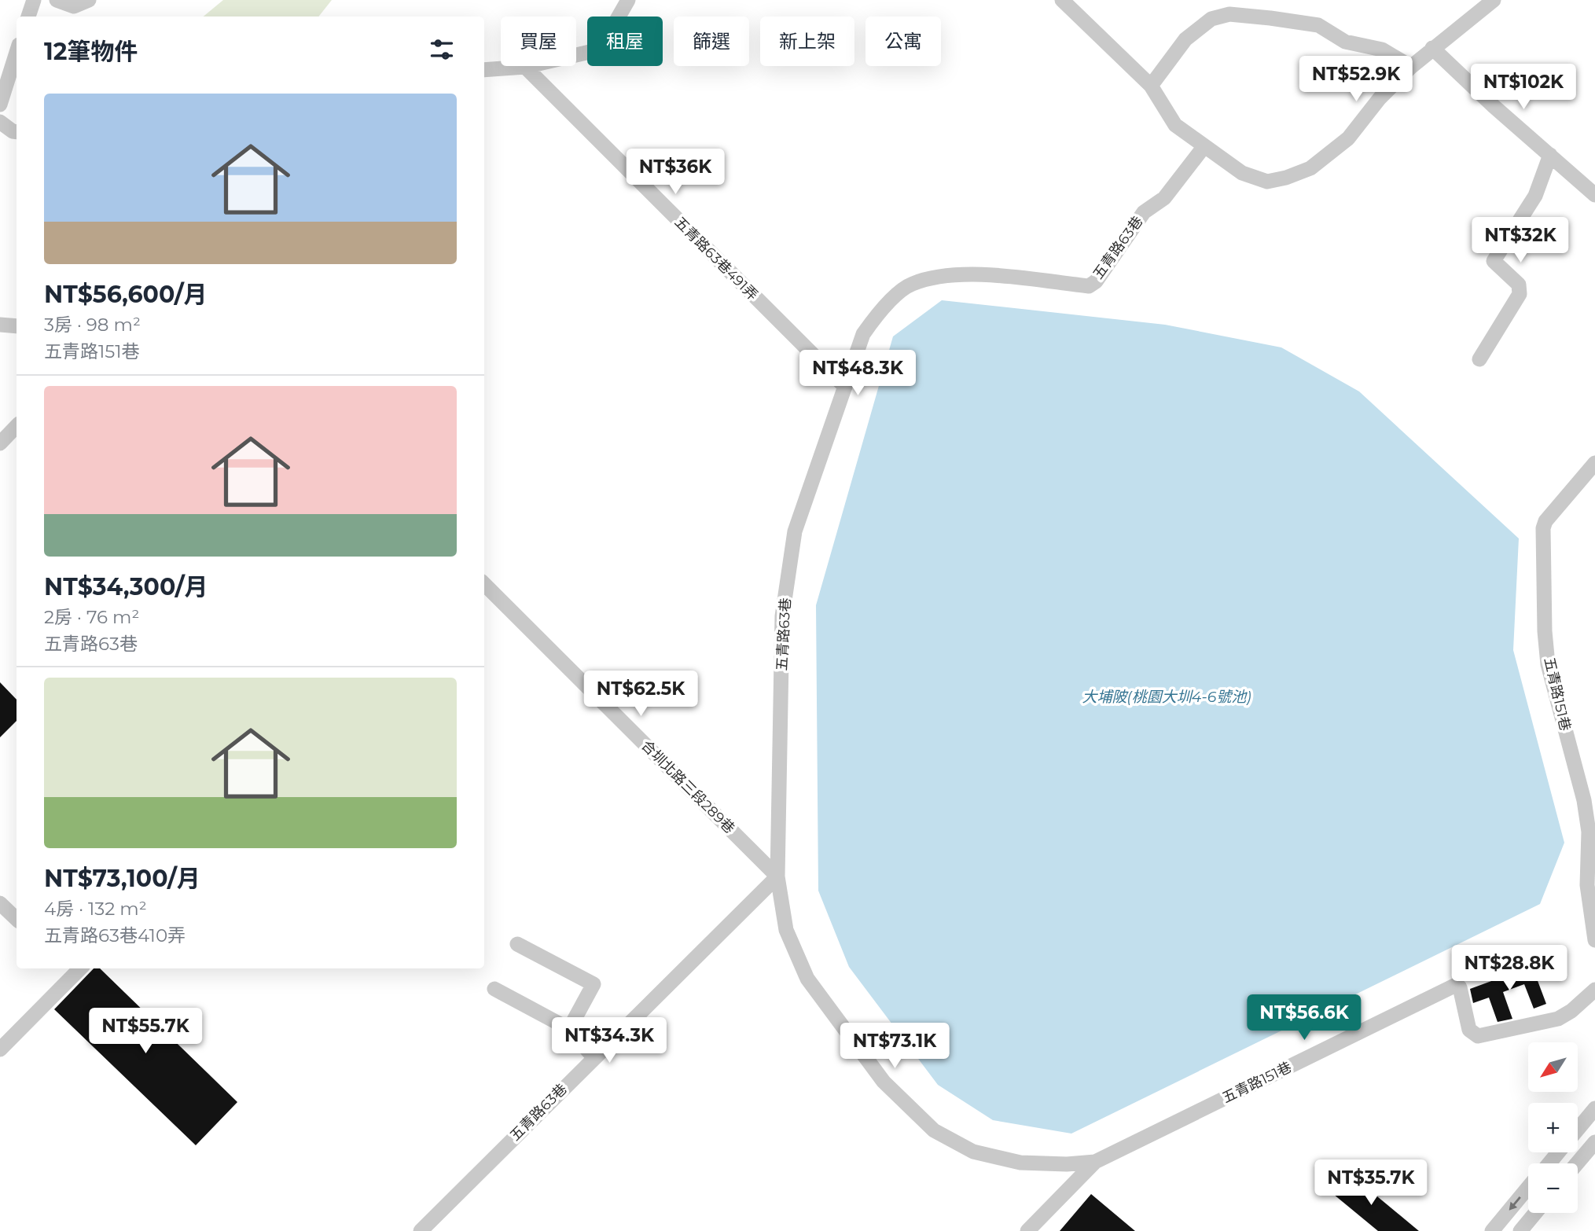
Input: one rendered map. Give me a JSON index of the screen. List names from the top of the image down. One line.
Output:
{"streets":{"street":["五青路63巷","五青路63巷491弄","五青路151巷","合圳北路三段289巷"]},"crossings":[["五青路63巷","五青路63巷491弄"],["五青路63巷","合圳北路三段289巷"]],"water":["大埔陂(桃園大圳4-6號池)"],"north":"bottom left","page":{"chip":["買屋","租屋","篩選","新上架","公寓"],"heading":"12筆物件","price":["NT$52.9K","NT$102K","NT$36K","NT$32K","NT$48.3K","NT$62.5K","NT$28.8K","NT$56.6K","NT$55.7K","NT$34.3K","NT$73.1K","NT$35.7K"],"list":[{"name":"NT$56,600/月","note":"3房 · 98 m² · 五青路151巷"},{"name":"NT$34,300/月","note":"2房 · 76 m² · 五青路63巷"},{"name":"NT$73,100/月","note":"4房 · 132 m² · 五青路63巷410弄"}],"map_buttons":["+","−"]}}
